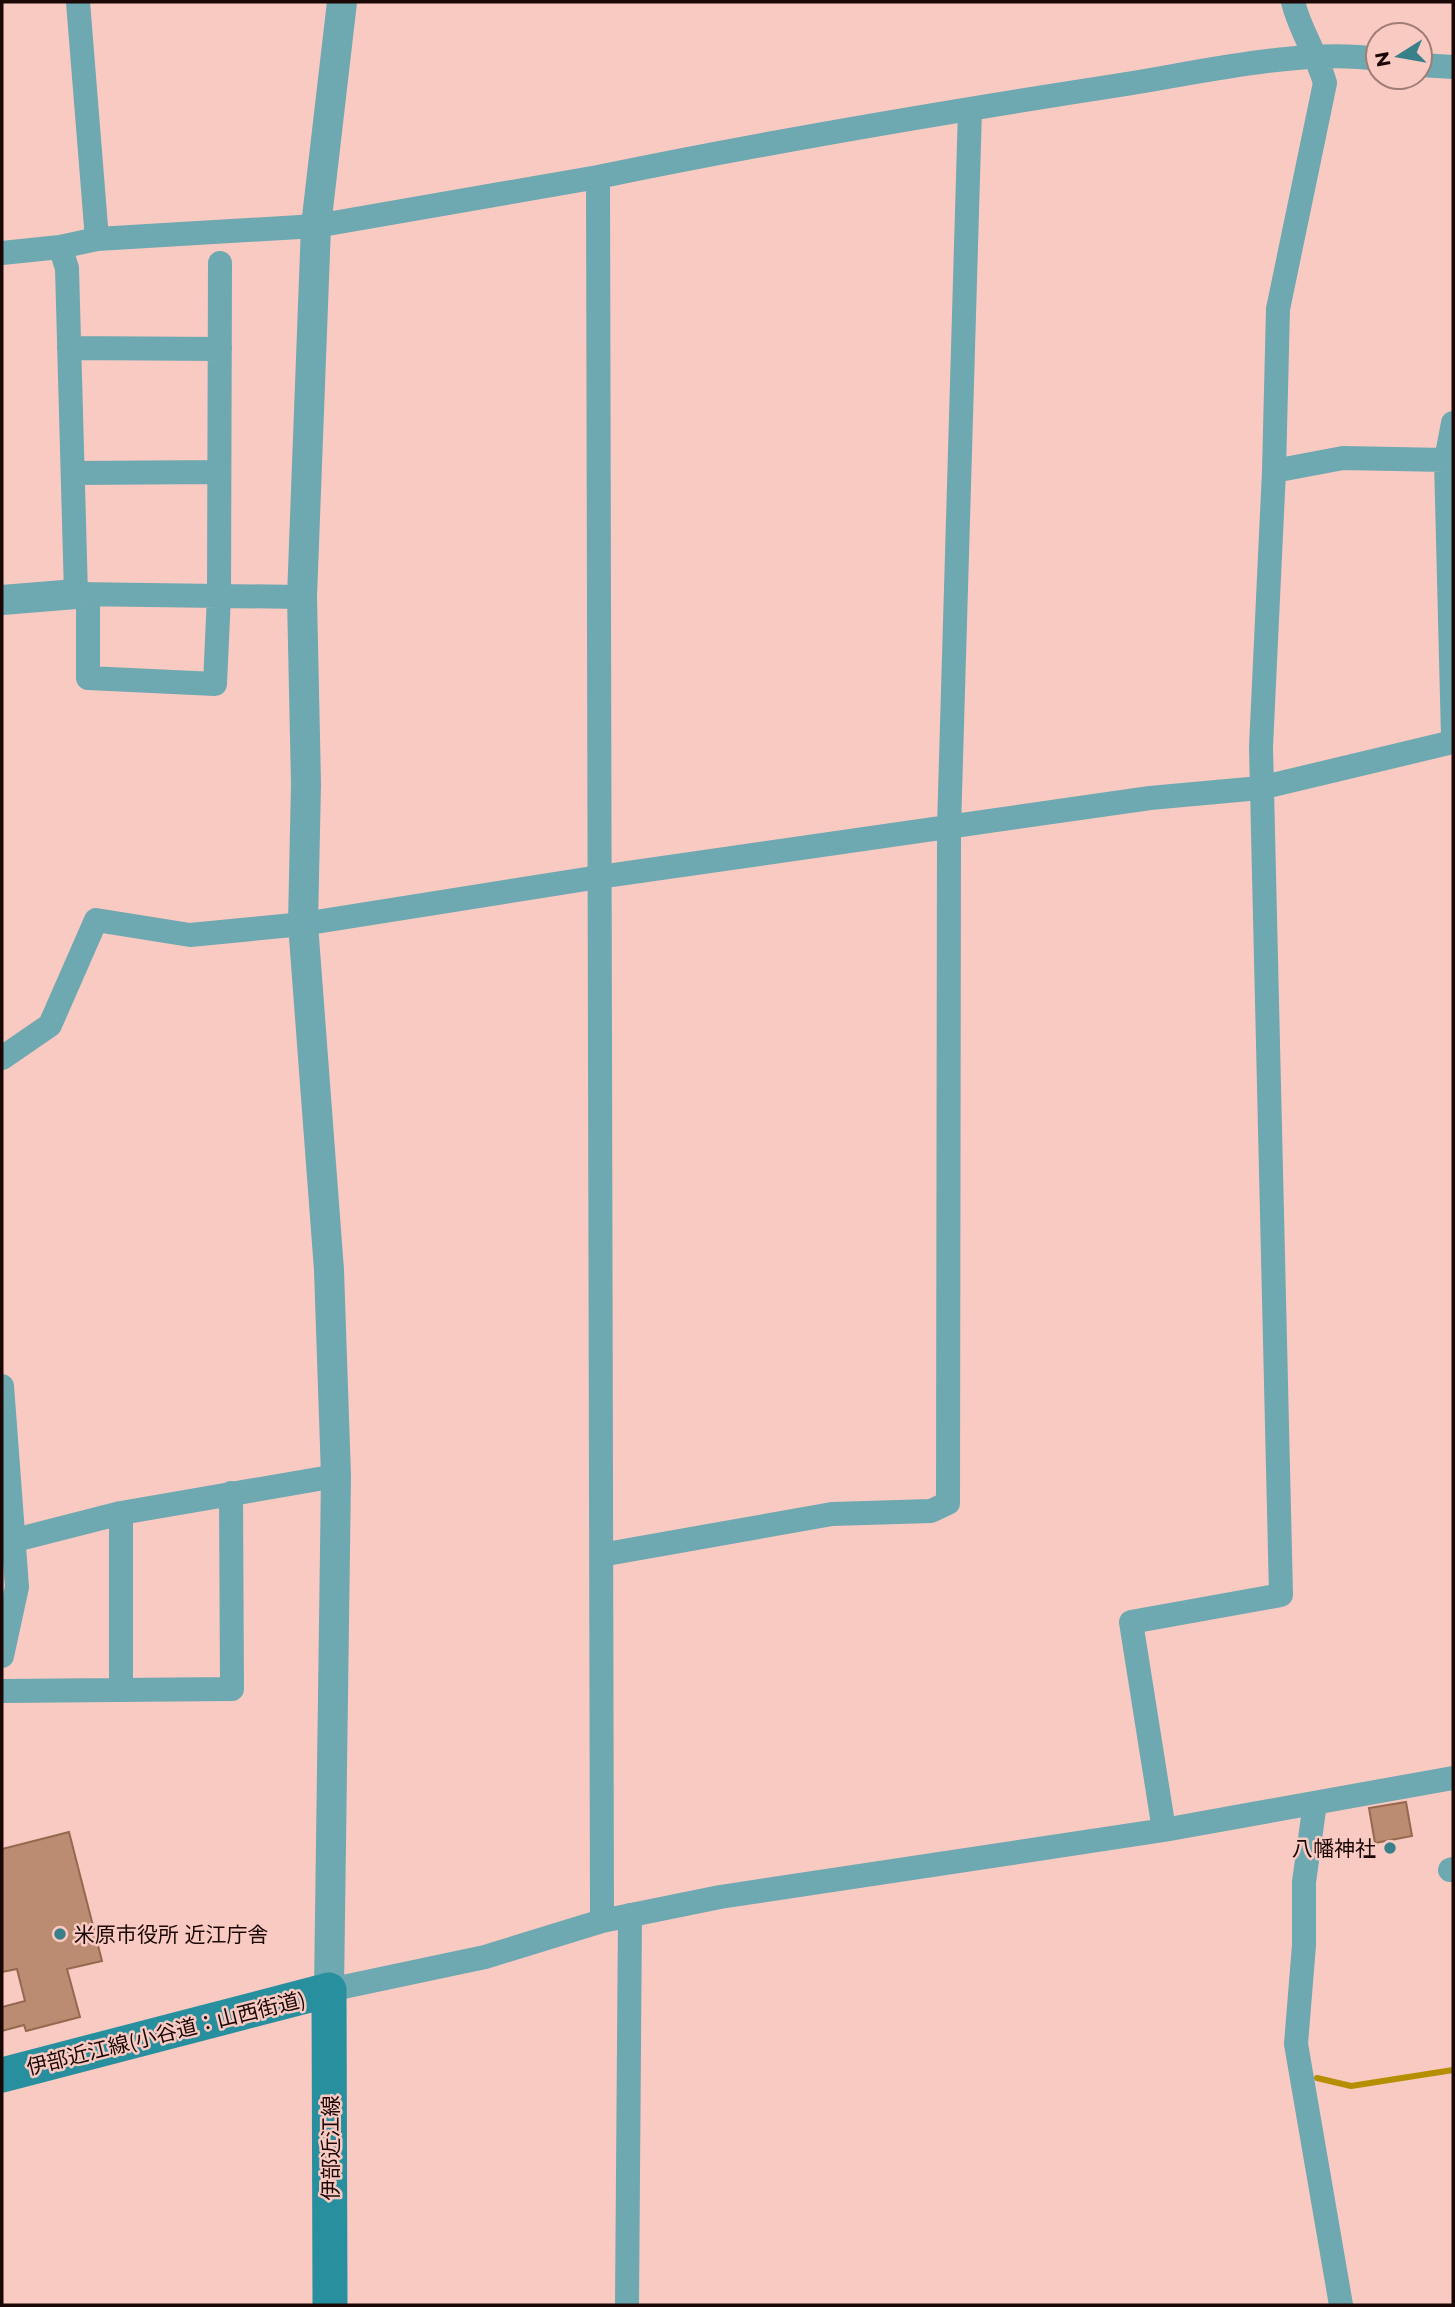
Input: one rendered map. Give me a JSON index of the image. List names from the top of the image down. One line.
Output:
{"streets":{"main road":["伊部近江線(小谷道：山西街道)","伊部近江線"]},"crossings":[["伊部近江線(小谷道：山西街道)","伊部近江線"]],"places":["八幡神社","米原市役所 近江庁舎"],"north":"left"}
